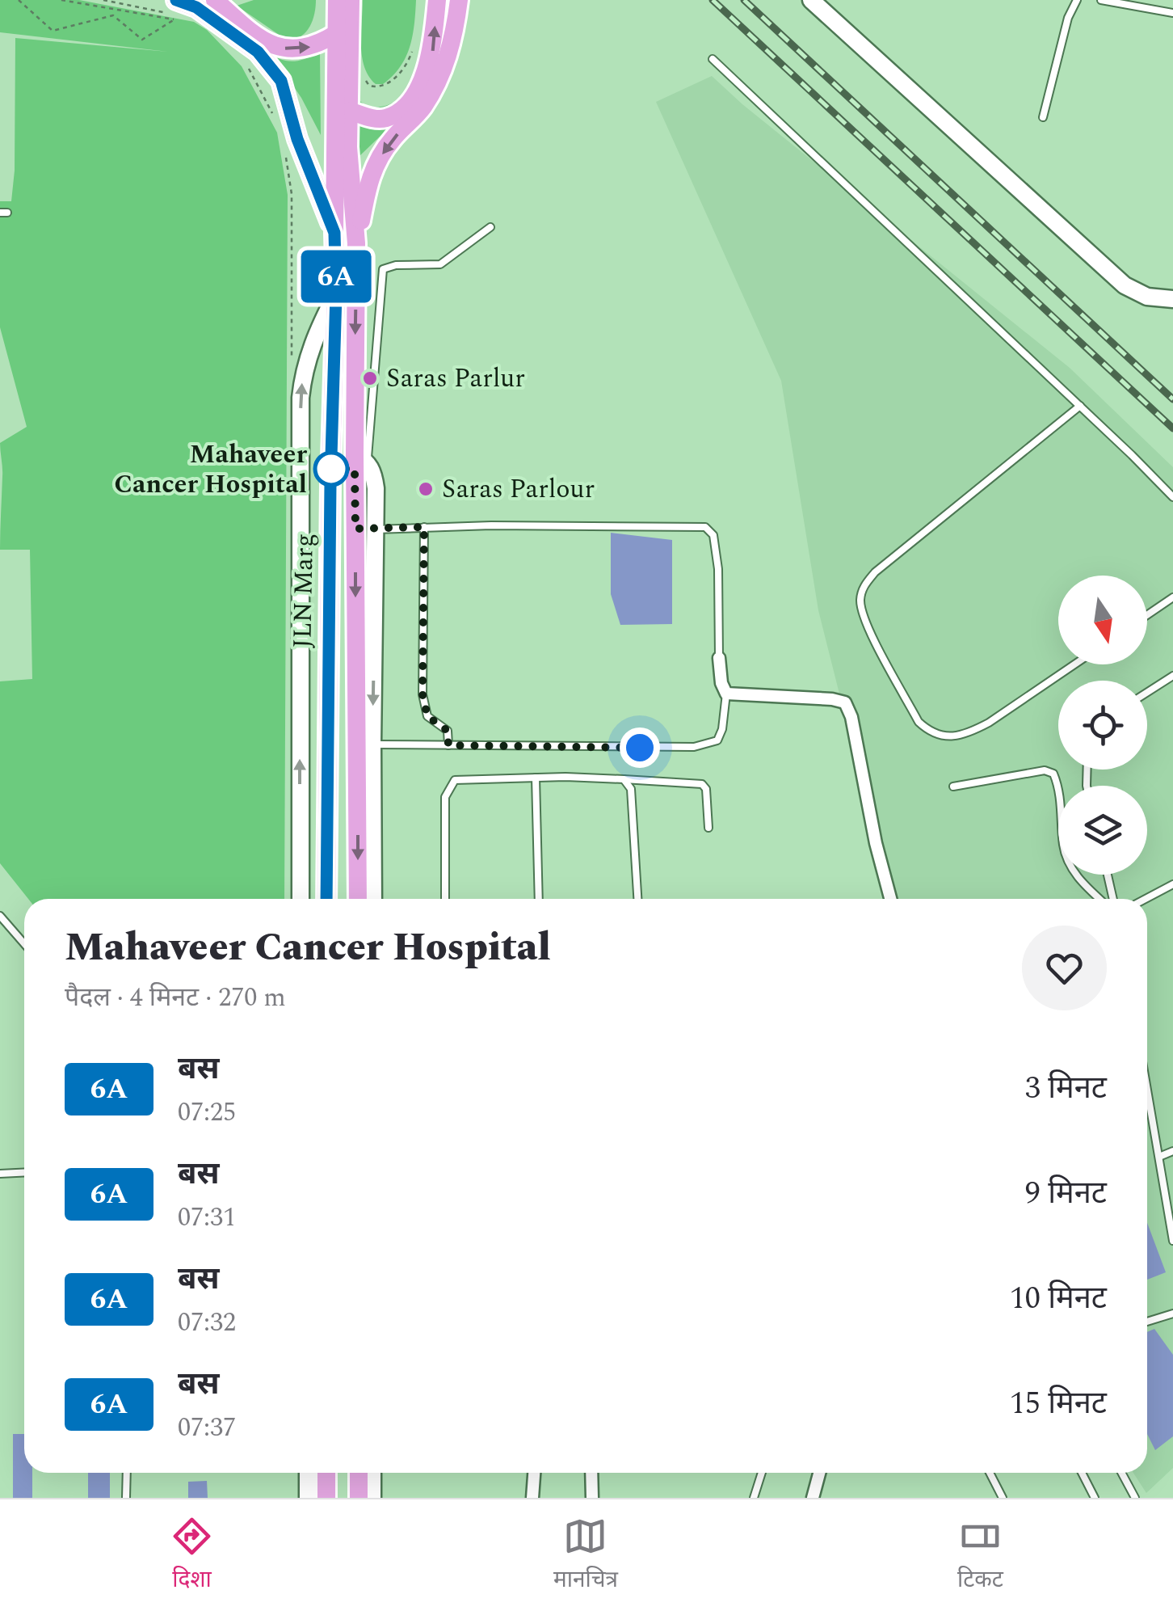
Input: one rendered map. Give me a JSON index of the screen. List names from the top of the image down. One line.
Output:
{"streets":{"main road":["JLN Marg"]},"places":["Saras Parlur","Mahaveer Cancer Hospital","Saras Parlour"],"lines":["bus line 6A"],"north":"bottom","page":{"on_map":"6A","heading":["Mahaveer Cancer Hospital","पैदल · 4 मिनट · 270 m"],"list":[{"mark":"6A","name":"बस","note":"07:25","value":"3 मिनट"},{"mark":"6A","name":"बस","note":"07:31","value":"9 मिनट"},{"mark":"6A","name":"बस","note":"07:32","value":"10 मिनट"},{"mark":"6A","name":"बस","note":"07:37","value":"15 मिनट"}],"tabs":["दिशा","मानचित्र","टिकट"]}}
